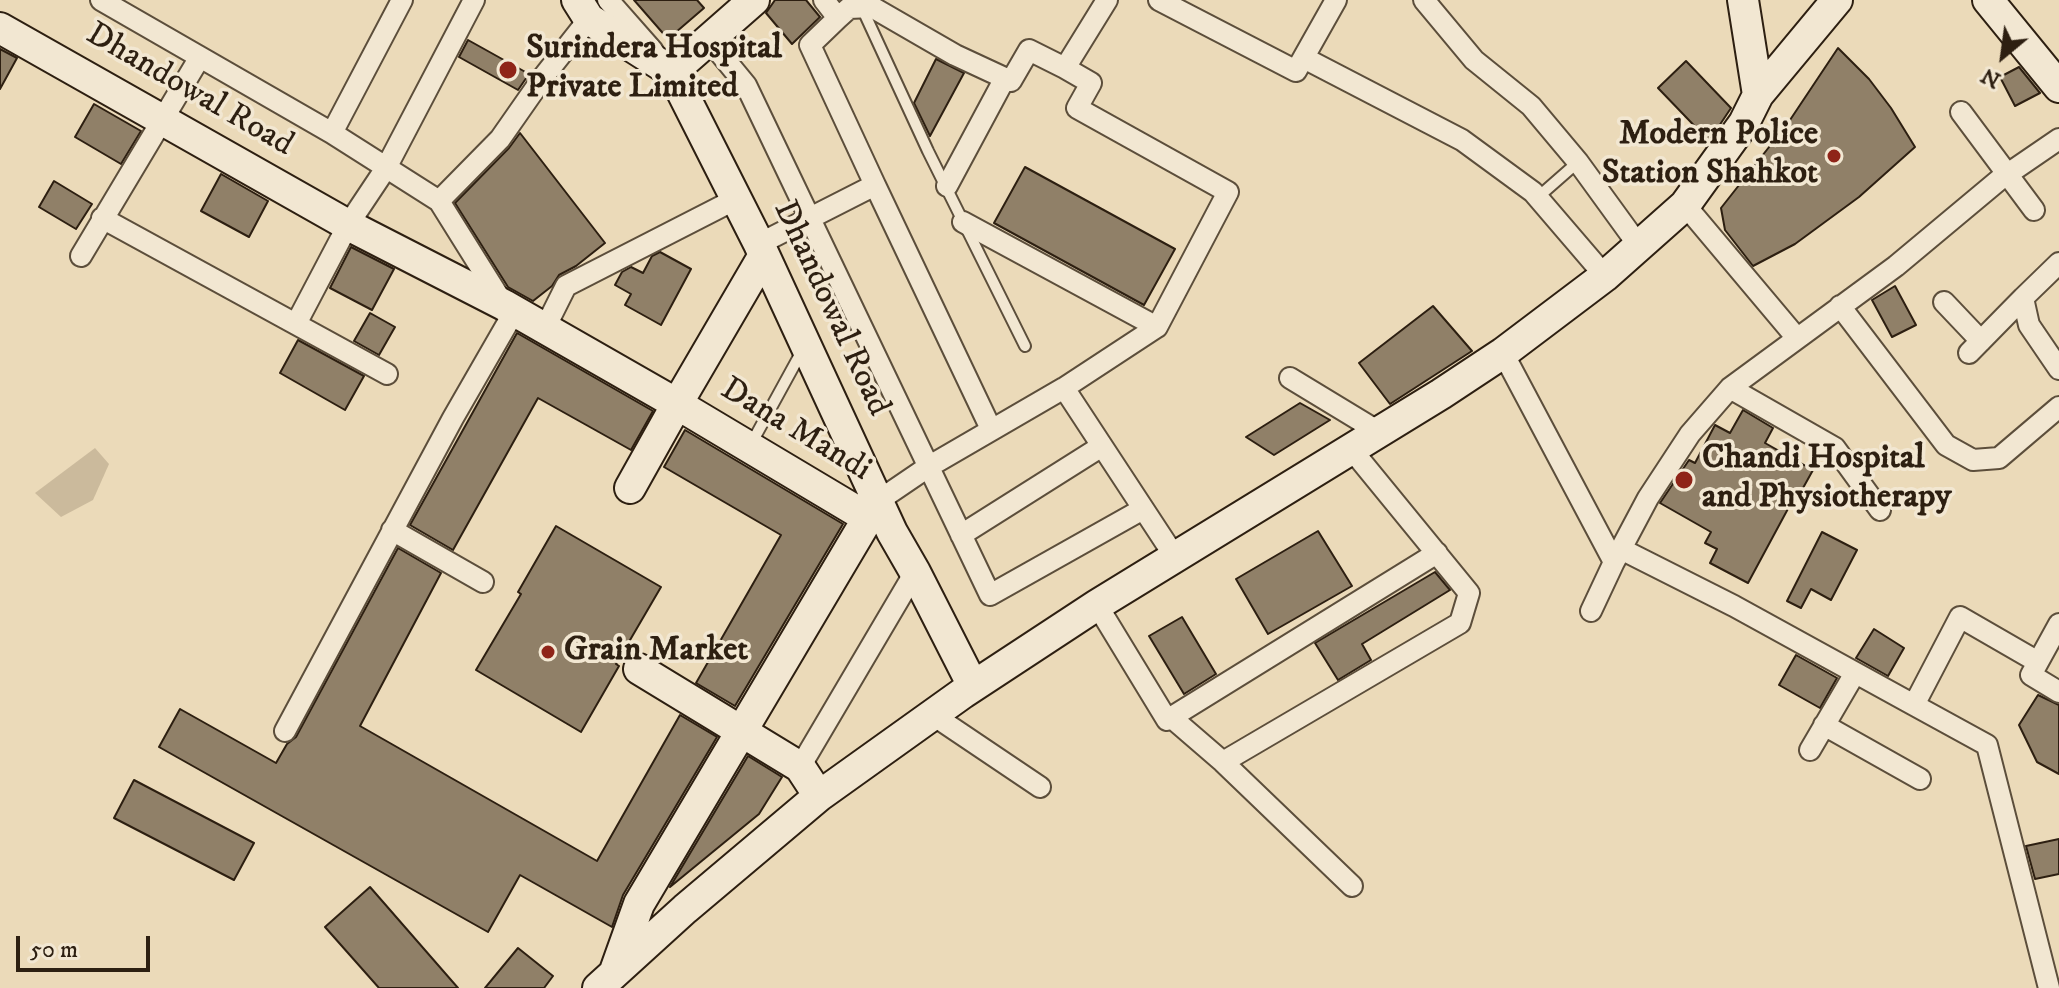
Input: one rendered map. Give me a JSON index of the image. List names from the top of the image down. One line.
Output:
{"streets":{"street":["Dhandowal Road","Dana Mandi"]},"crossings":[["Dhandowal Road","Dana Mandi"]],"places":["Surindera Hospital Private Limited","Modern Police Station Shahkot","Chandi Hospital and Physiotherapy","Grain Market"],"scale_bar":"50 m","north":"bottom left"}
